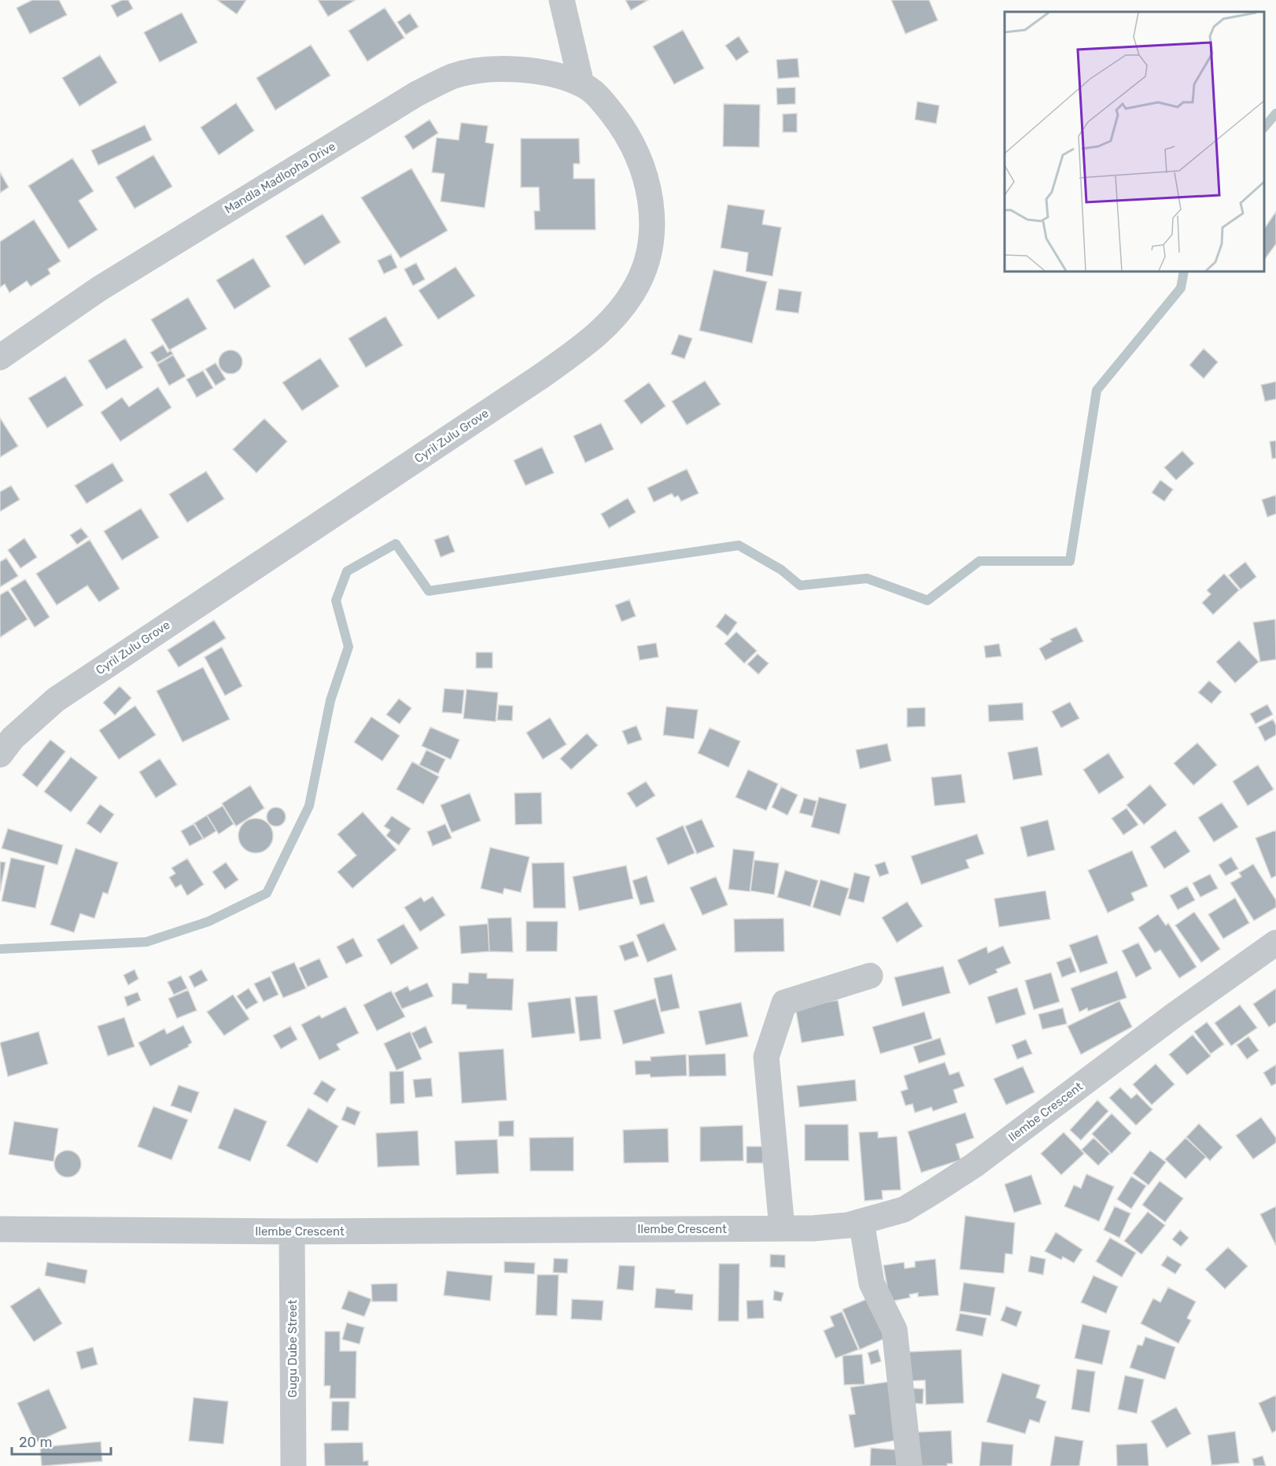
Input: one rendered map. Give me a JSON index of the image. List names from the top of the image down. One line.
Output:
{"streets":{"street":["Mandla Madlopha Drive","Cyril Zulu Grove","Ilembe Crescent","Gugu Dube Street"]},"crossings":[["Mandla Madlopha Drive","Cyril Zulu Grove"],["Ilembe Crescent","Gugu Dube Street"]],"scale_bar":"20 m"}
